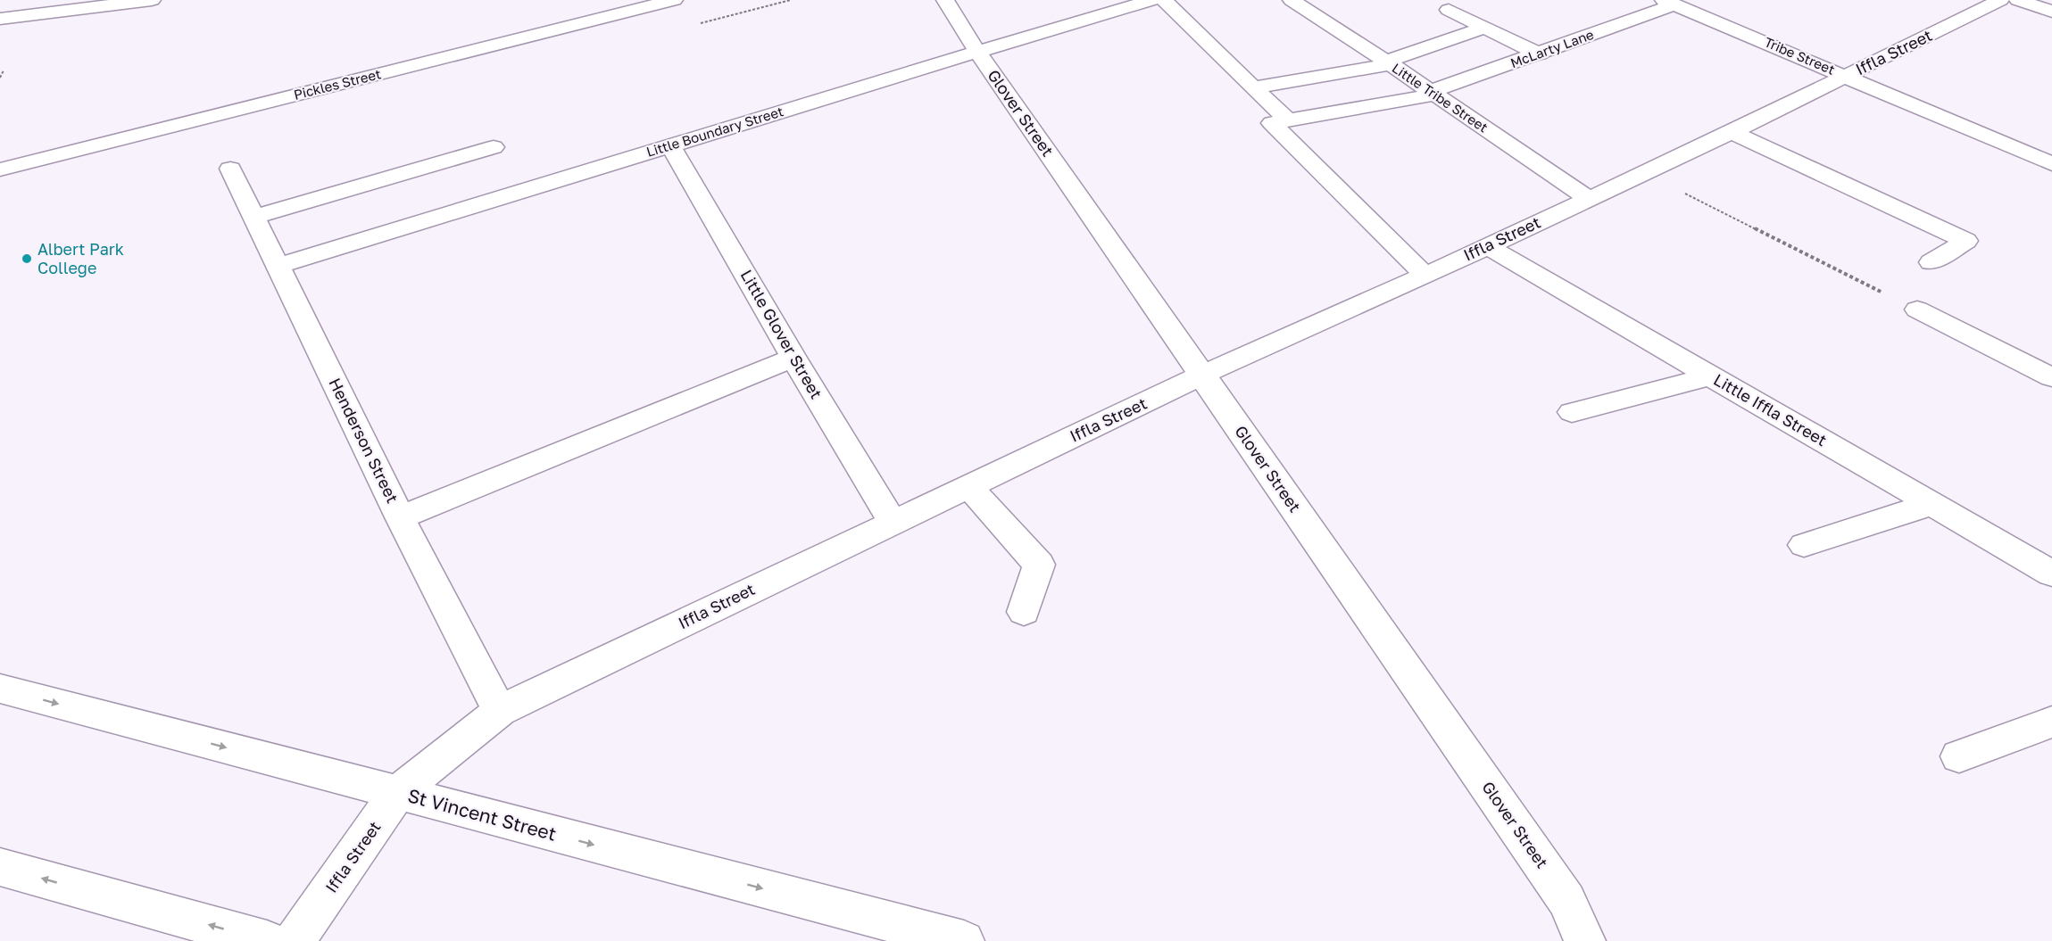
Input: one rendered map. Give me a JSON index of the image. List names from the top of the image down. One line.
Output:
{"streets":{"street":["McLarty Lane","Iffla Street","Tribe Street","Pickles Street","Little Tribe Street","Glover Street","Little Boundary Street","Little Glover Street","Little Iffla Street","Henderson Street","St Vincent Street"]},"crossings":[["McLarty Lane","Tribe Street"],["McLarty Lane","Little Tribe Street"],["Iffla Street","Tribe Street"],["Iffla Street","Little Tribe Street"],["Iffla Street","Glover Street"],["Iffla Street","Little Glover Street"],["Iffla Street","Little Iffla Street"],["Iffla Street","Henderson Street"],["Iffla Street","St Vincent Street"],["Glover Street","Little Boundary Street"],["Little Boundary Street","Little Glover Street"],["Little Boundary Street","Henderson Street"]],"places":["Albert Park College"]}
